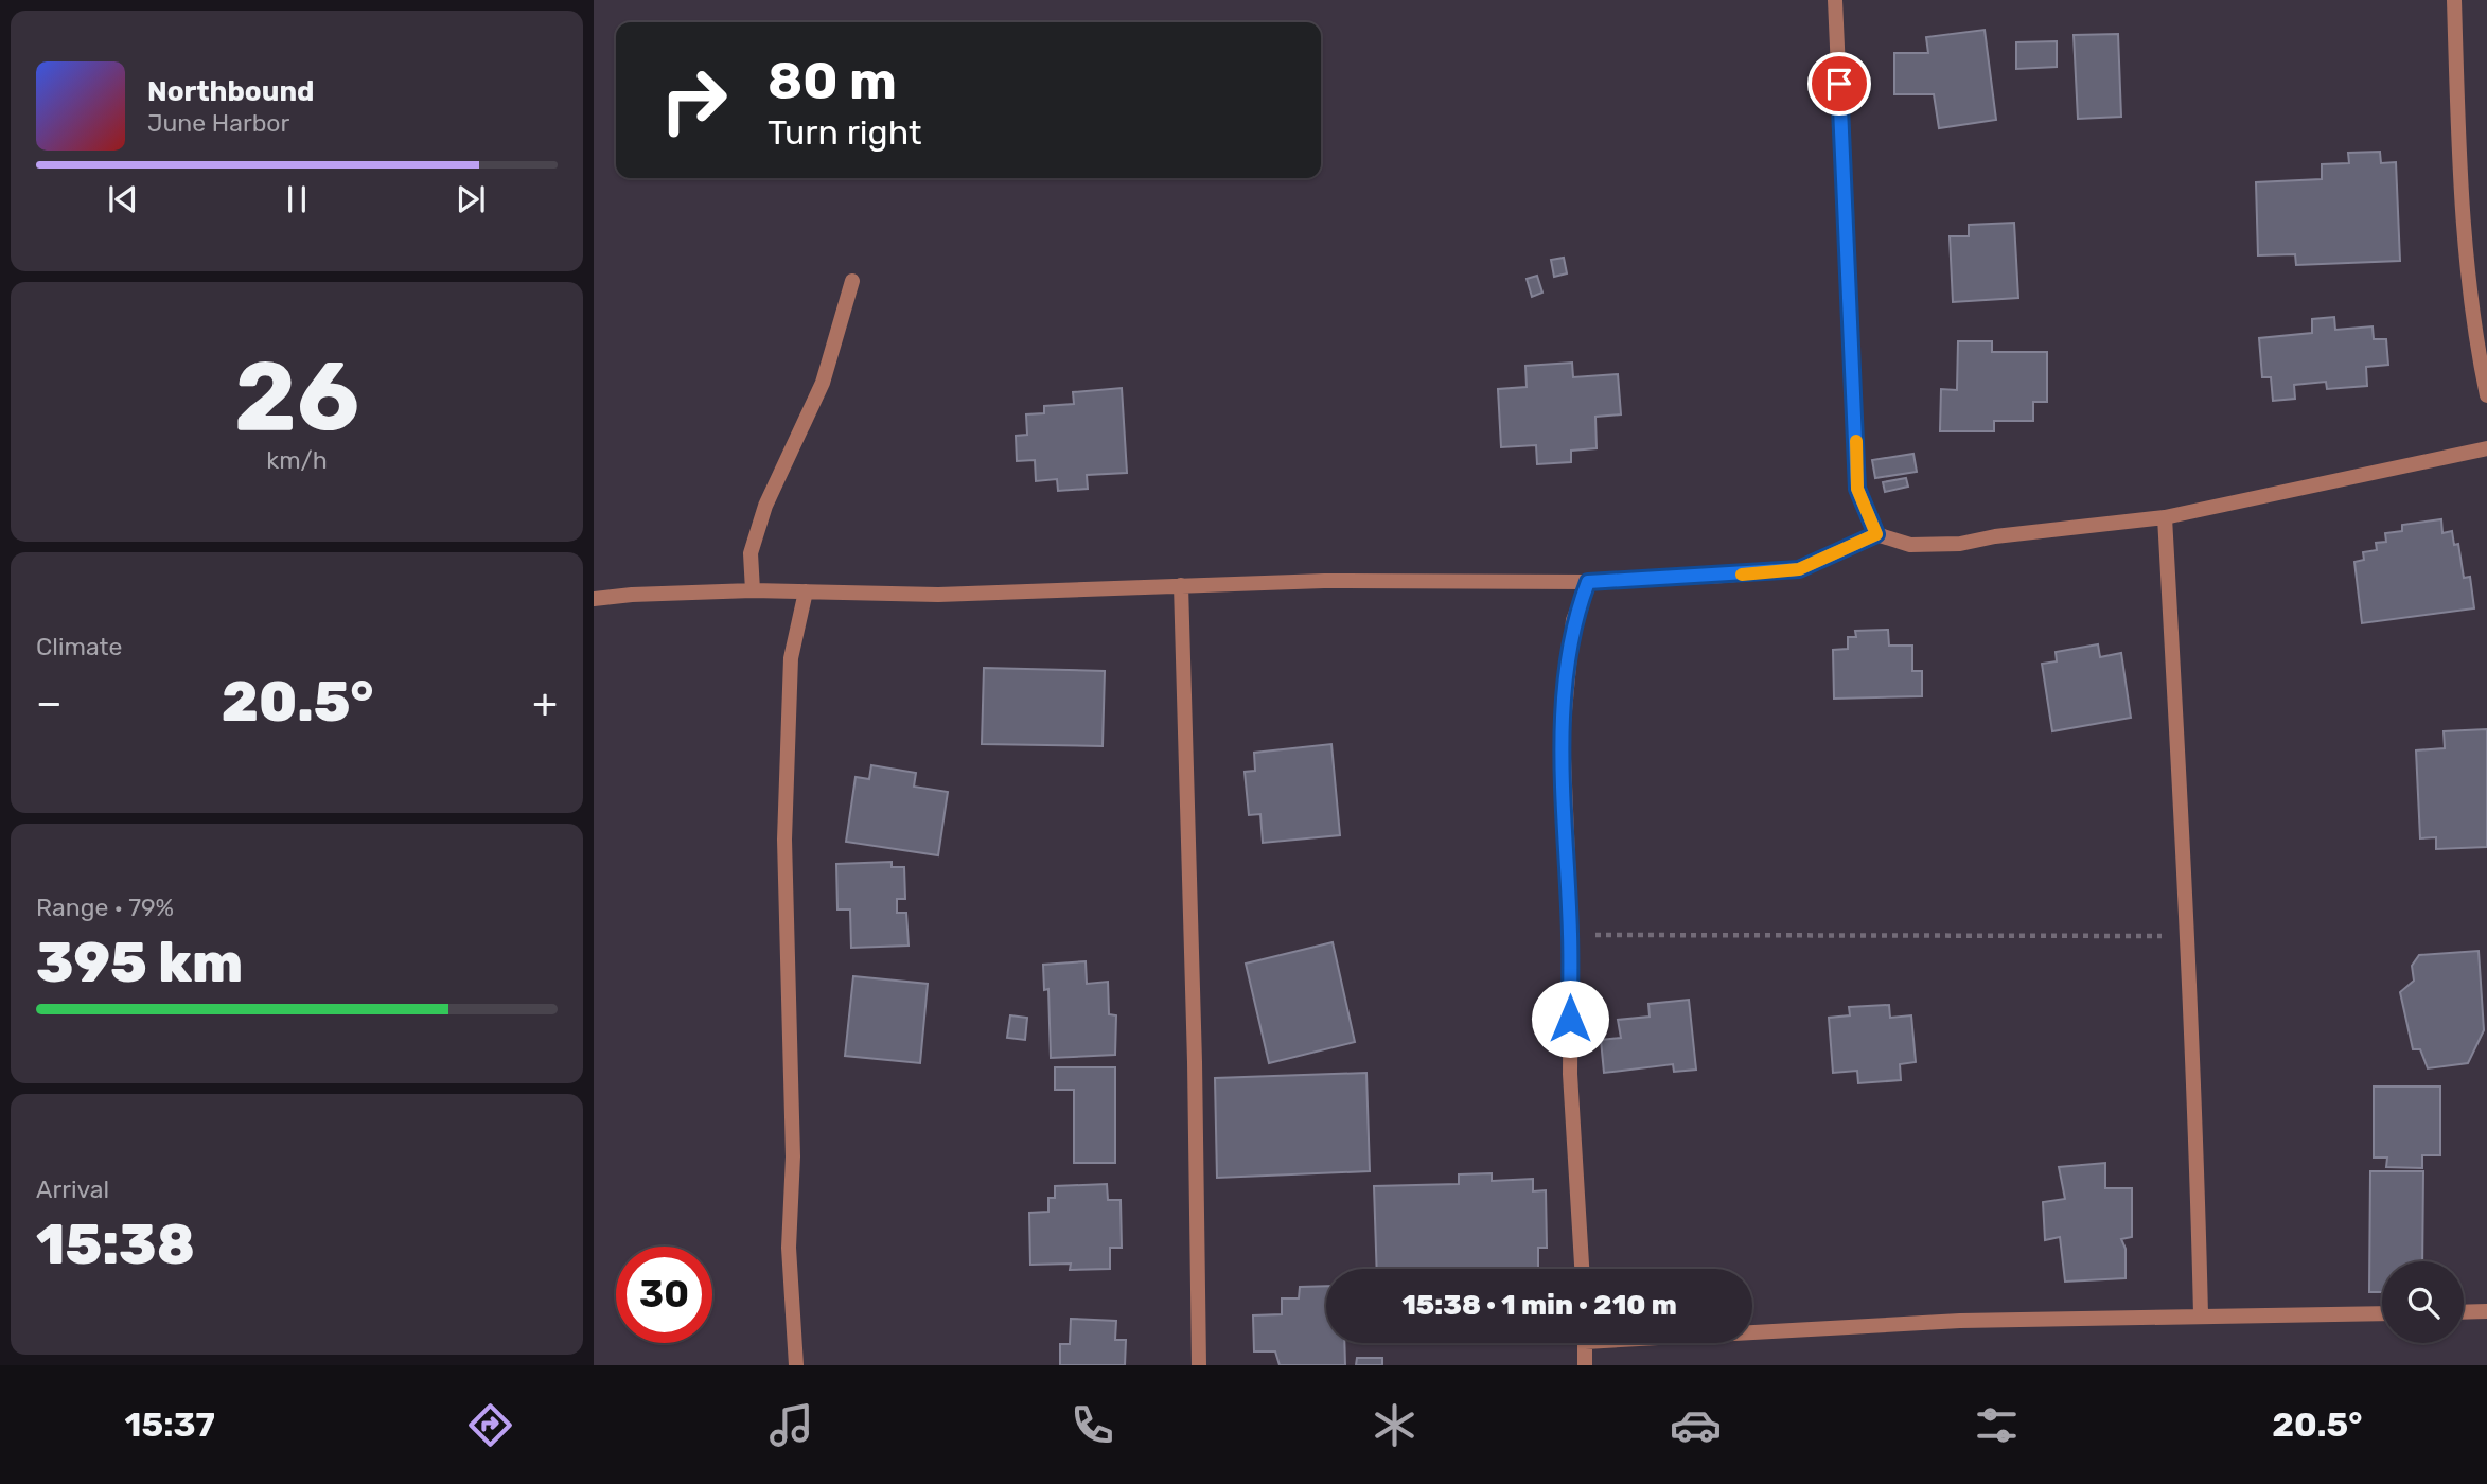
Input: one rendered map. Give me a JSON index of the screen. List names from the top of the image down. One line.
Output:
{"page":{"turn":["80 m","Turn right"],"song":["Northbound","June Harbor"],"tile":[["26","km/h"],"Climate",["Range · 79%","395 km"],["Arrival","15:38"]],"heat":["−","20.5°","+"],"limit":"30","trip":"15:38 · 1 min · 210 m","tabs":["15:37","20.5°"]}}
